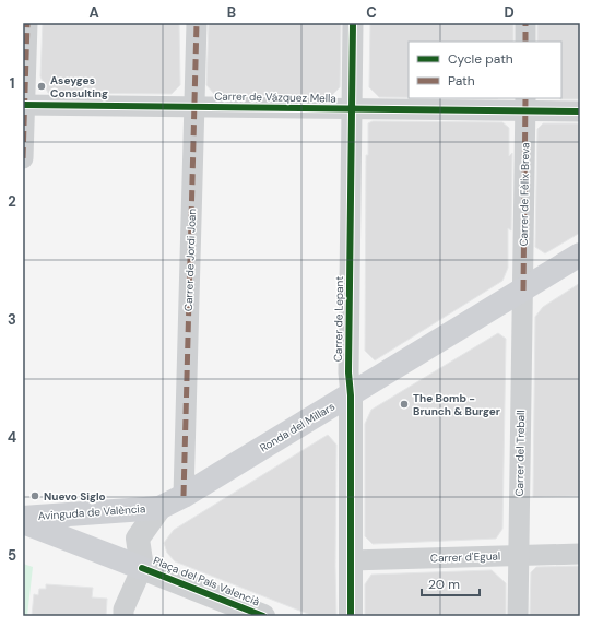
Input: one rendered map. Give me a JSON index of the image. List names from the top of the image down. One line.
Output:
{"streets":{"main road":["Ronda del Millars","Avinguda de València"],"street":["Carrer de Vázquez Mella","Carrer de Fèlix Breva","Carrer de Jordi Joan","Carrer de Lepant","Carrer del Treball","Carrer d'Egual","Plaça del País Valencià"]},"crossings":[["Carrer de Vázquez Mella","Carrer de Fèlix Breva"],["Carrer de Vázquez Mella","Carrer de Jordi Joan"],["Carrer de Vázquez Mella","Carrer de Lepant"],["Carrer de Fèlix Breva","Ronda del Millars"],["Carrer de Fèlix Breva","Carrer del Treball"],["Carrer de Jordi Joan","Ronda del Millars"],["Carrer de Lepant","Ronda del Millars"],["Carrer de Lepant","Carrer d'Egual"],["Ronda del Millars","Carrer del Treball"],["Ronda del Millars","Avinguda de València"],["Ronda del Millars","Plaça del País Valencià"],["Carrer del Treball","Carrer d'Egual"],["Avinguda de València","Plaça del País Valencià"]],"places":["Aseyges Consulting","The Bomb - Brunch & Burger","Nuevo Siglo"],"legend":["Cycle path","Path"],"scale_bar":"20 m","grid":{"columns":["A","B","C","D"],"rows":["1","2","3","4","5"]}}
